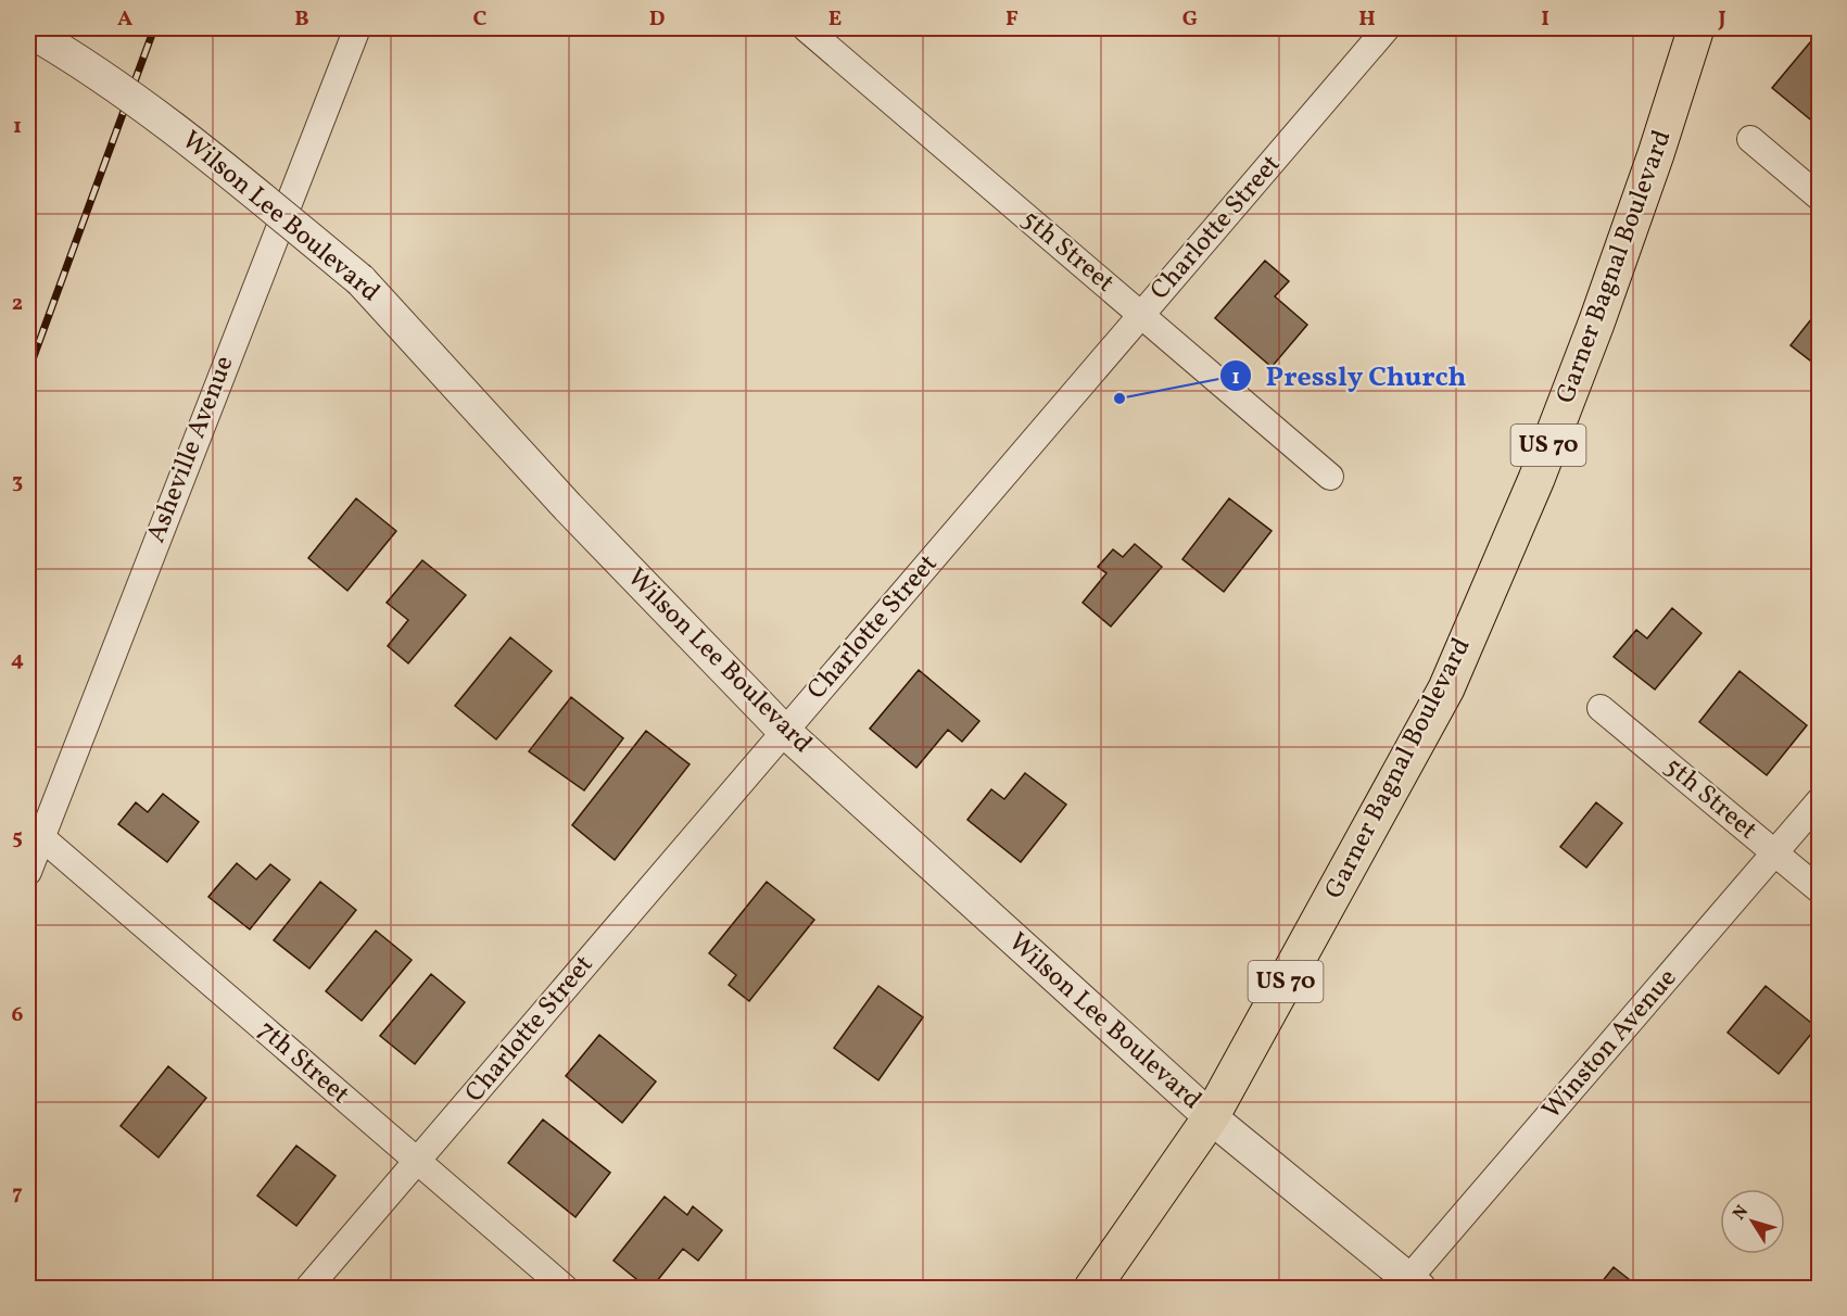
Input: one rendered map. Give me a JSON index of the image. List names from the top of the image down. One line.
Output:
{"streets":{"highway":["Garner Bagnal Boulevard","US 70"],"street":["Wilson Lee Boulevard","Charlotte Street","5th Street","Asheville Avenue","Winston Avenue","7th Street"]},"crossings":[["Wilson Lee Boulevard","Charlotte Street"],["Wilson Lee Boulevard","Garner Bagnal Boulevard"],["Wilson Lee Boulevard","Winston Avenue"],["Charlotte Street","5th Street"],["Charlotte Street","7th Street"],["5th Street","Winston Avenue"],["Asheville Avenue","7th Street"]],"places":["Pressly Church"],"north":"top left","grid":{"columns":["A","B","C","D","E","F","G","H","I","J"],"rows":["1","2","3","4","5","6","7"]}}
